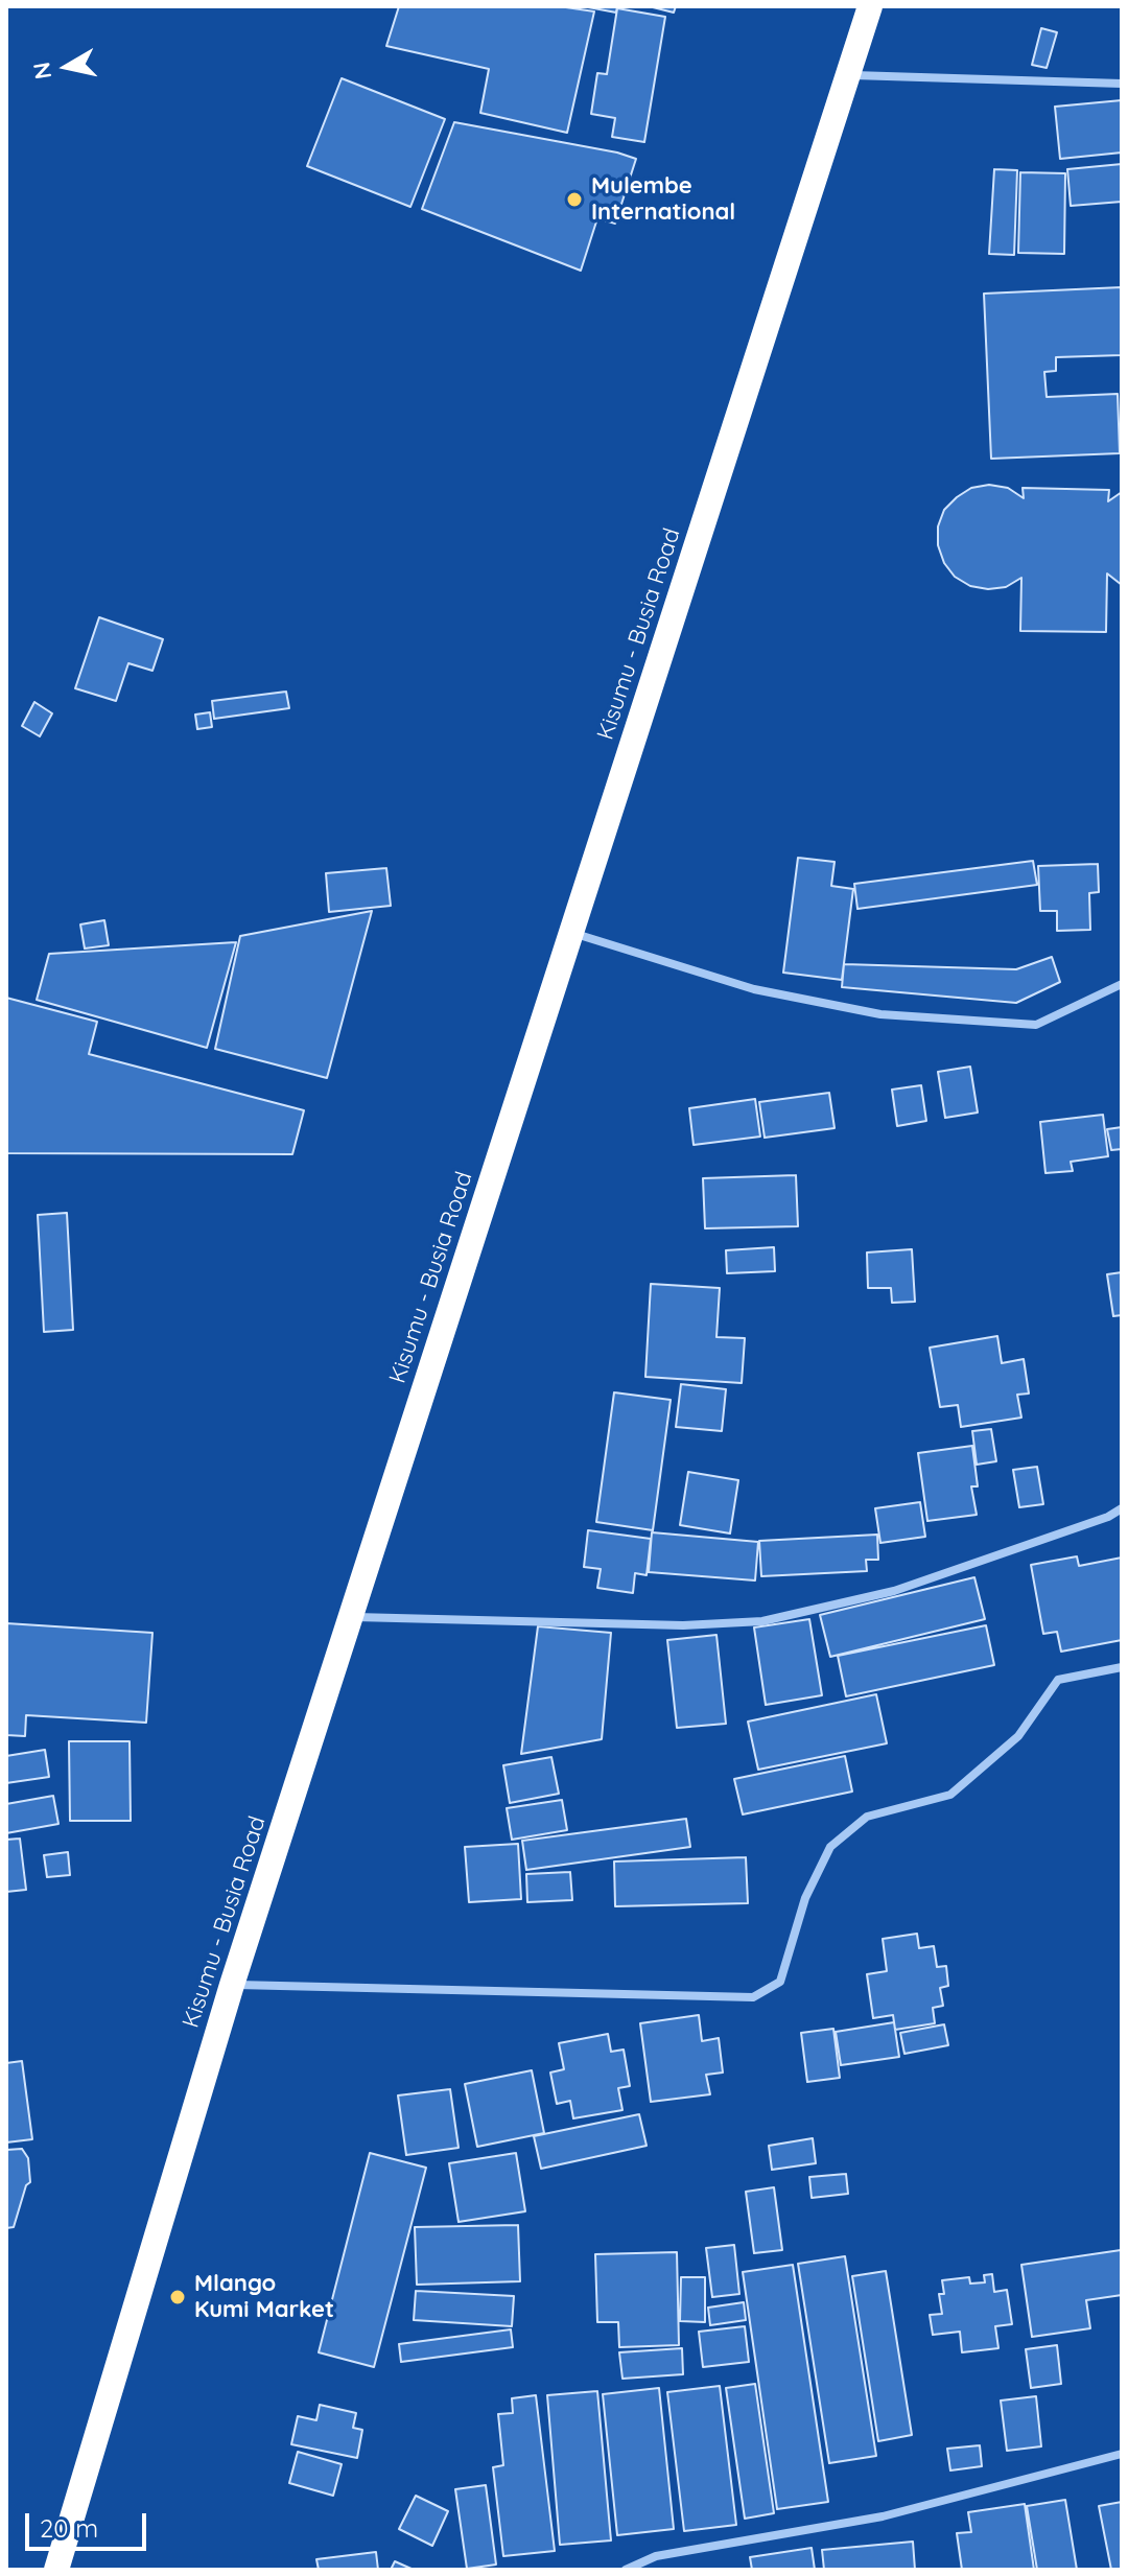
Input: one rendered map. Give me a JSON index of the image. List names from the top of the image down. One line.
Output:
{"streets":{"highway":["Kisumu - Busia Road"]},"places":["Mulembe International","Mlango Kumi Market"],"scale_bar":"20 m","north":"left"}
